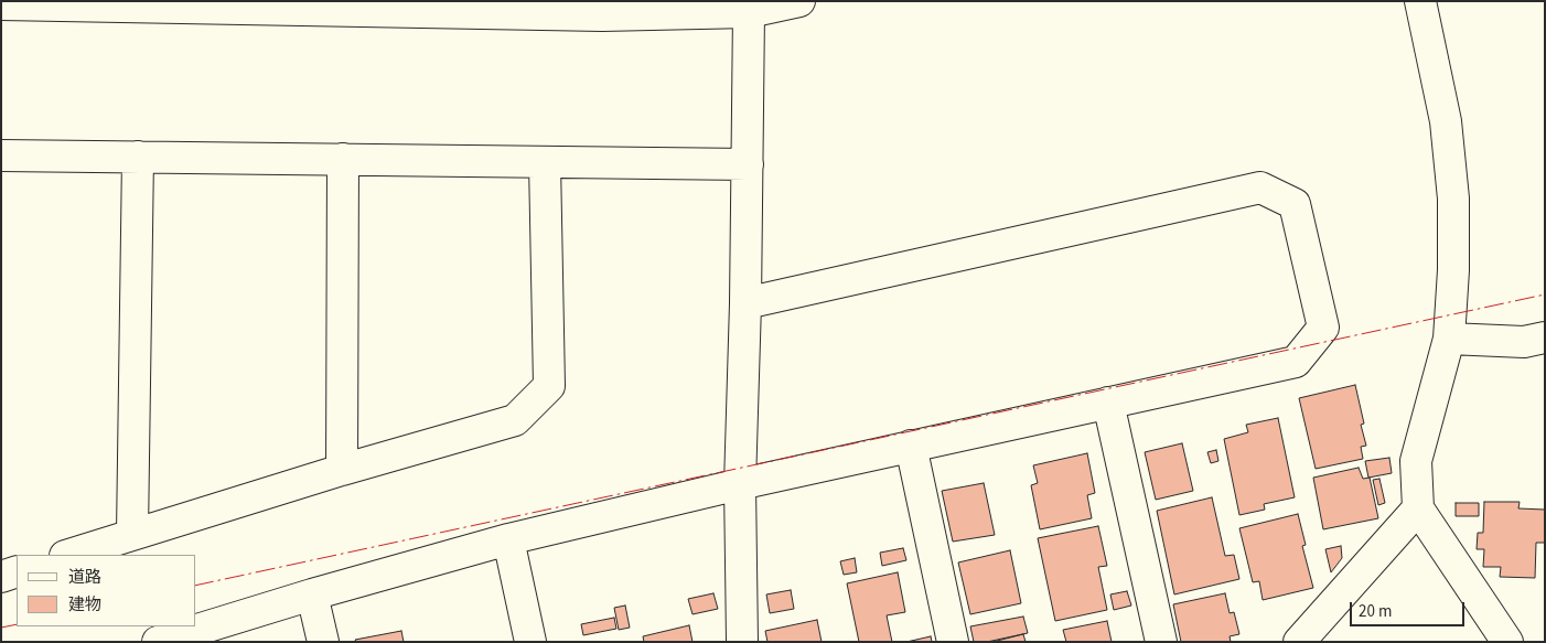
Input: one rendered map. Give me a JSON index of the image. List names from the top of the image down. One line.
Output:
{"legend":["道路","建物"],"scale_bar":"20 m"}
